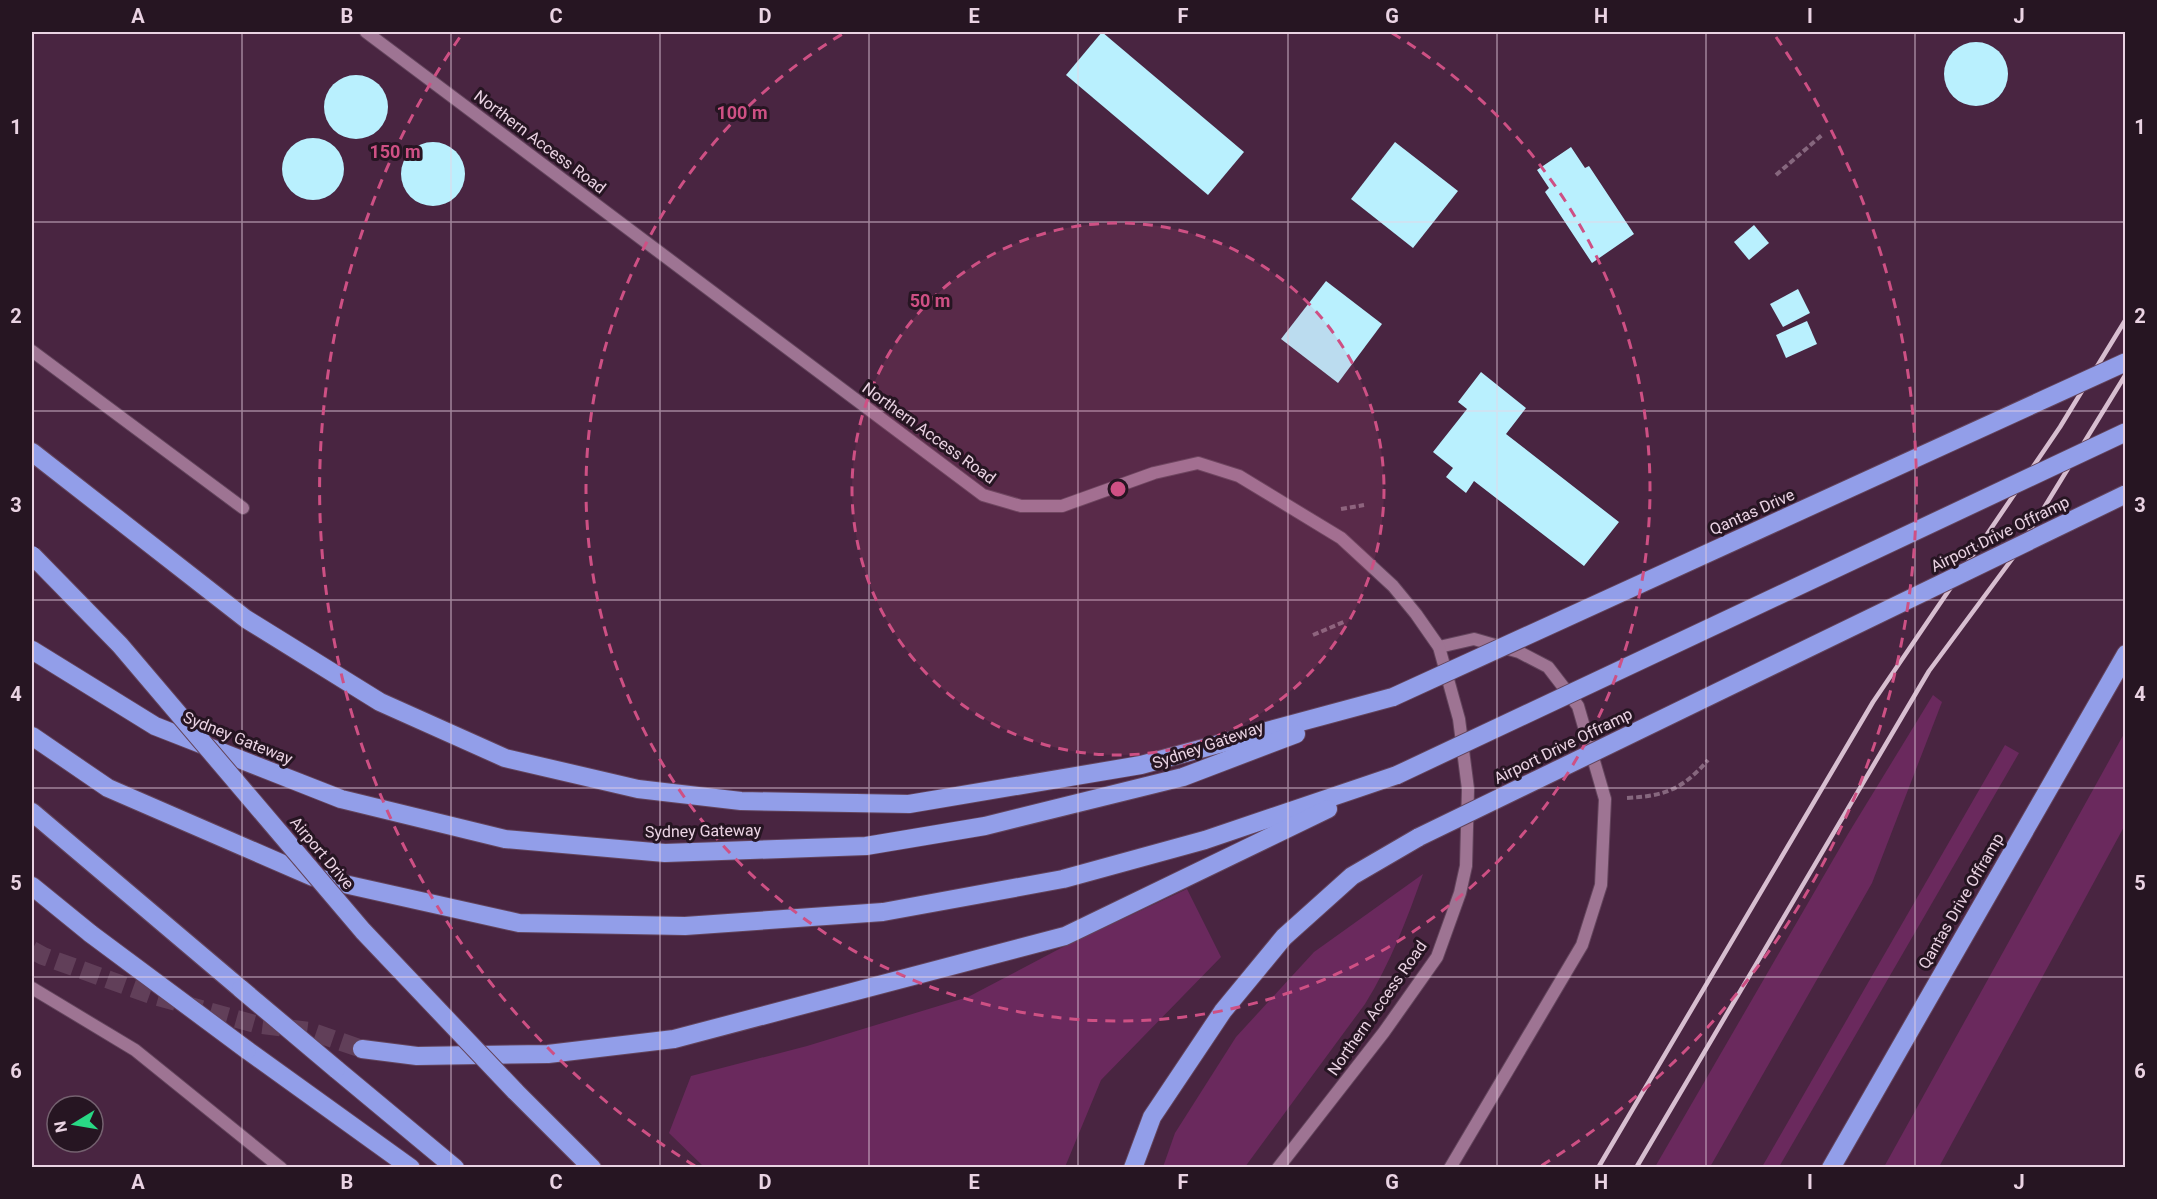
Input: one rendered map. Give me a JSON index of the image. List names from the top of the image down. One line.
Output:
{"streets":{"highway":["Qantas Drive","Airport Drive Offramp","Sydney Gateway","Airport Drive","Qantas Drive Offramp"],"street":["Northern Access Road"]},"crossings":[["Qantas Drive","Sydney Gateway"]],"north":"left","grid":{"columns":["A","B","C","D","E","F","G","H","I","J"],"rows":["1","2","3","4","5","6"]},"rings":["100 m","150 m","50 m"]}
